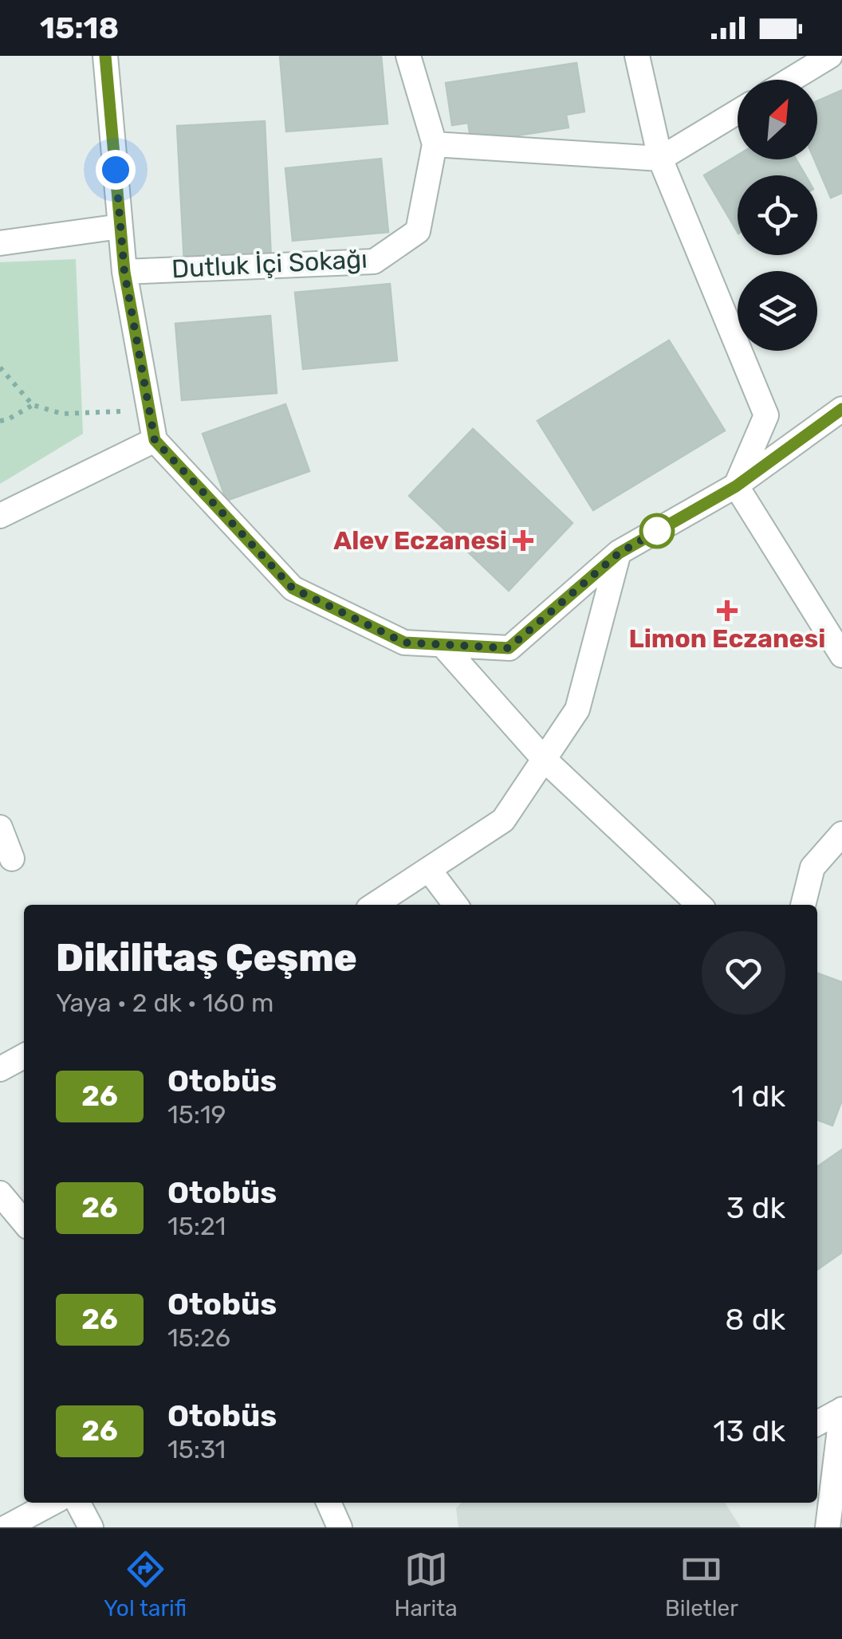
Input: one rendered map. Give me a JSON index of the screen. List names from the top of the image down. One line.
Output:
{"streets":{"street":["Dutluk İçi Sokağı"]},"places":{"health":["Alev Eczanesi","Limon Eczanesi"]},"lines":["bus line 26"],"north":"top right","page":{"status":"15:18","heading":["Dikilitaş Çeşme","Yaya · 2 dk · 160 m"],"list":[{"mark":"26","name":"Otobüs","note":"15:19","value":"1 dk"},{"mark":"26","name":"Otobüs","note":"15:21","value":"3 dk"},{"mark":"26","name":"Otobüs","note":"15:26","value":"8 dk"},{"mark":"26","name":"Otobüs","note":"15:31","value":"13 dk"}],"tabs":["Yol tarifi","Harita","Biletler"]}}
